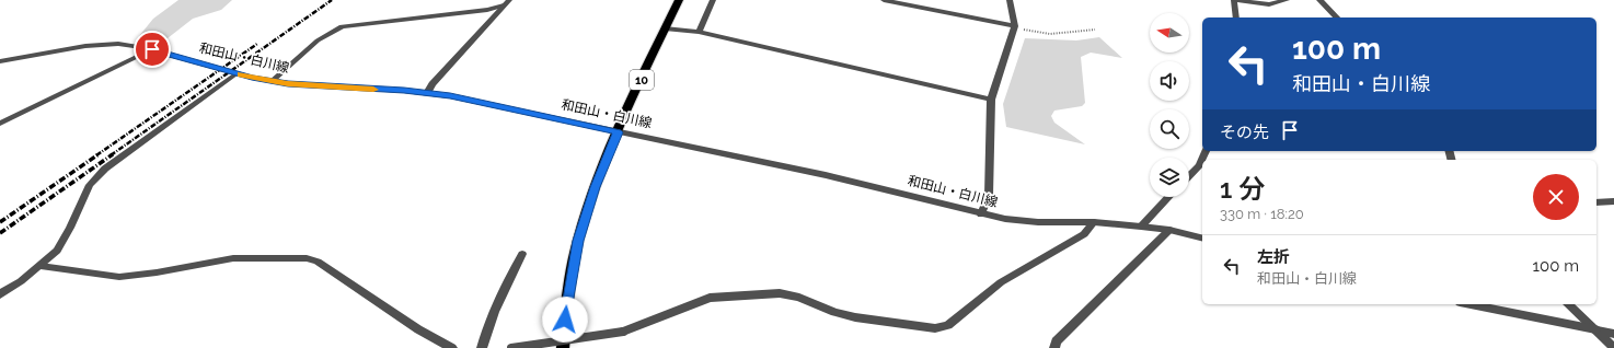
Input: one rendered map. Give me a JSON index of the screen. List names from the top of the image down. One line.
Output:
{"streets":{"main road":["10"],"street":["和田山・白川線"]},"crossings":[["和田山・白川線","10"]],"north":"left","page":{"turn":["100 m","和田山・白川線"],"then":"その先","heading":["1 分","330 m · 18:20"],"list":[{"name":"左折","note":"和田山・白川線","value":"100 m"}]}}
